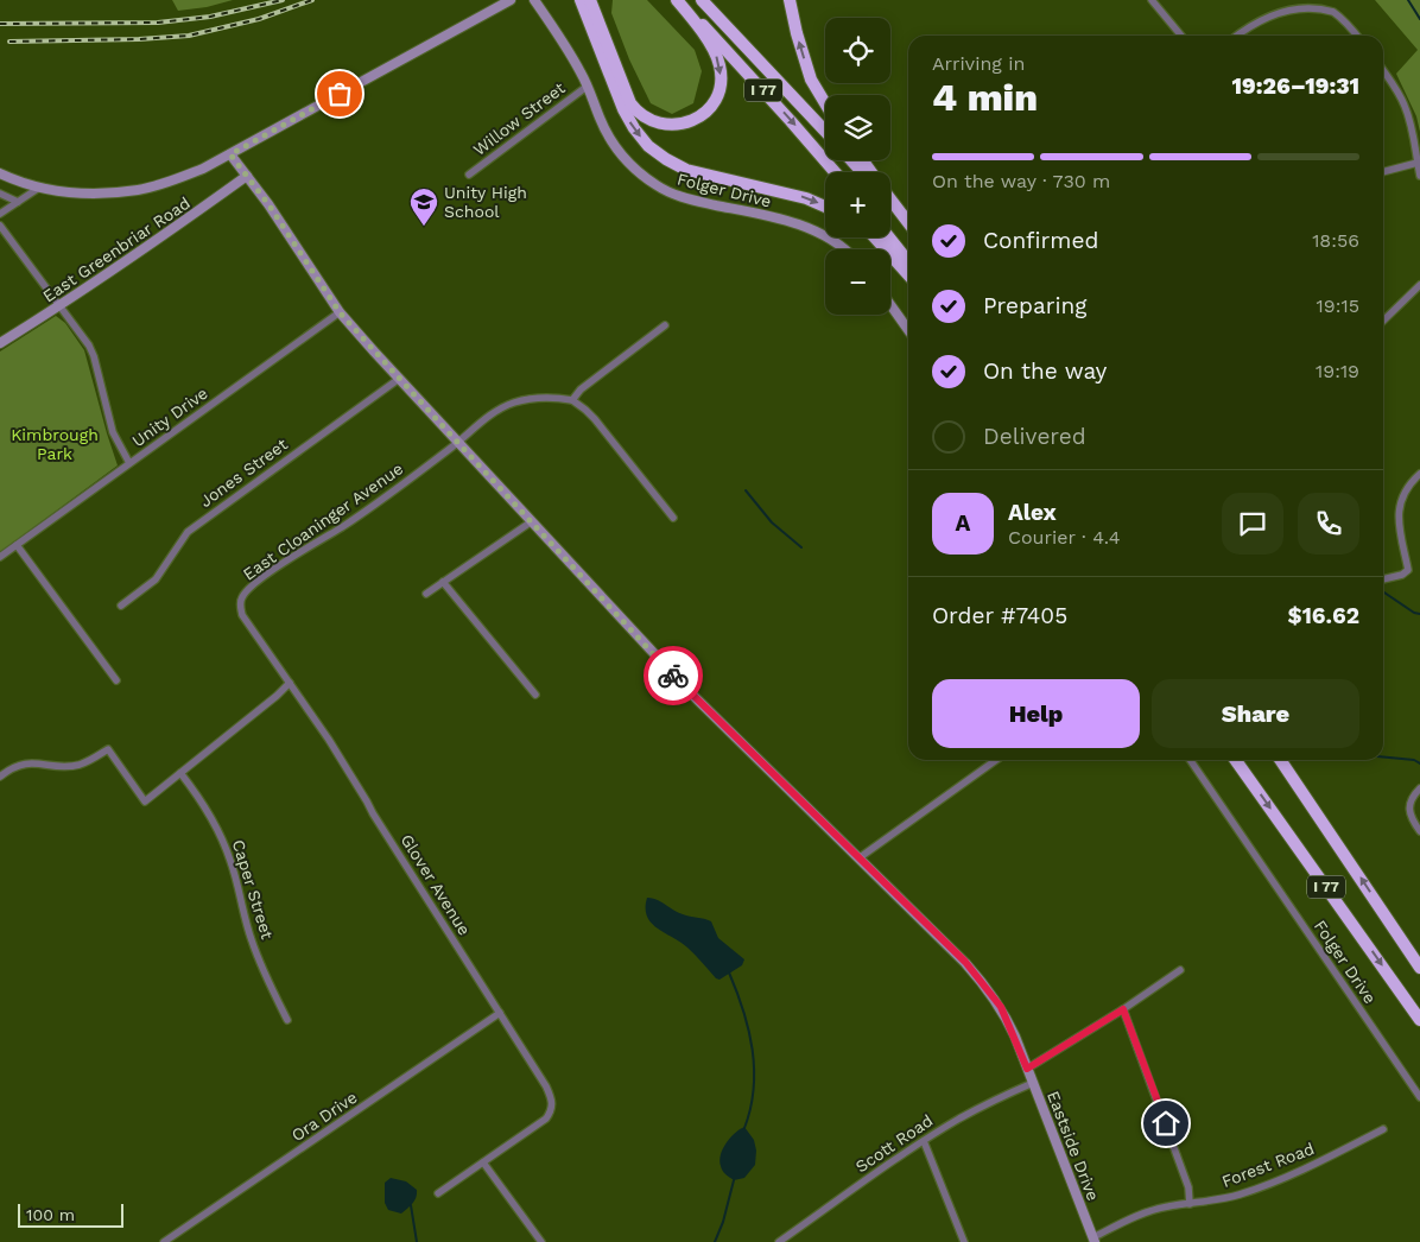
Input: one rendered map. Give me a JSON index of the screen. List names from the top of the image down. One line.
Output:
{"streets":{"highway":["I 77"],"street":["Willow Street","Folger Drive","East Greenbriar Road","Unity Drive","Jones Street","East Cloaninger Avenue","Glover Avenue","Caper Street","Ora Drive","Scott Road","Eastside Drive","Forest Road"]},"crossings":[["Willow Street","Folger Drive"],["East Greenbriar Road","Eastside Drive"],["Unity Drive","Eastside Drive"],["Jones Street","Eastside Drive"],["East Cloaninger Avenue","Glover Avenue"],["East Cloaninger Avenue","Eastside Drive"],["Glover Avenue","Ora Drive"],["Scott Road","Eastside Drive"],["Eastside Drive","Forest Road"]],"parks":["Kimbrough Park"],"places":{"school or university":["Unity High School"]},"scale_bar":"100 m","page":{"map_buttons":["+","−"],"heading":["4 min","Arriving in","19:26–19:31"],"panel":["Alex","Courier · 4.4","Order #7405","$16.62"],"bar":"On the way · 730 m","list":[["Confirmed","18:56"],["Preparing","19:15"],["On the way","19:19"],"Delivered"],"round":"A","buttons":["Help","Share"],"scale":"100 m"}}
